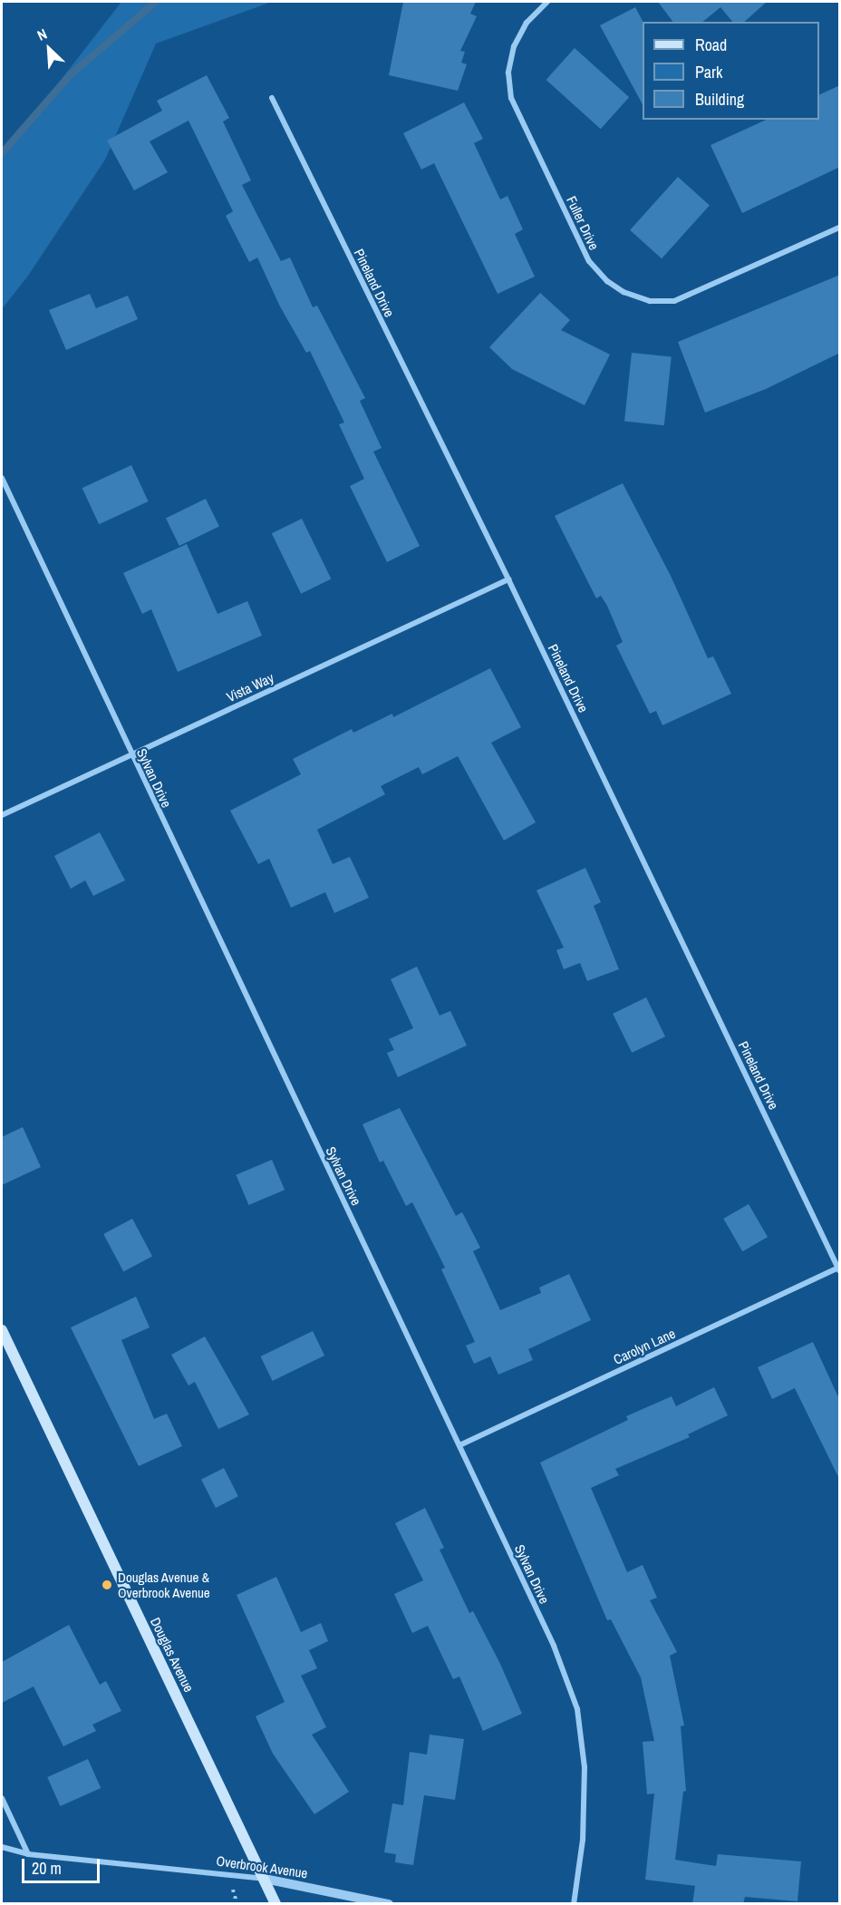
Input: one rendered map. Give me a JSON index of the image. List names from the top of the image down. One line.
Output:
{"streets":{"main road":["Douglas Avenue"],"street":["Fuller Drive","Pineland Drive","Vista Way","Sylvan Drive","Carolyn Lane","Overbrook Avenue"]},"crossings":[["Pineland Drive","Vista Way"],["Pineland Drive","Carolyn Lane"],["Vista Way","Sylvan Drive"],["Sylvan Drive","Carolyn Lane"],["Douglas Avenue","Overbrook Avenue"]],"places":["Douglas Avenue & Overbrook Avenue"],"legend":["Road","Park","Building"],"scale_bar":"20 m","north":"top left"}
